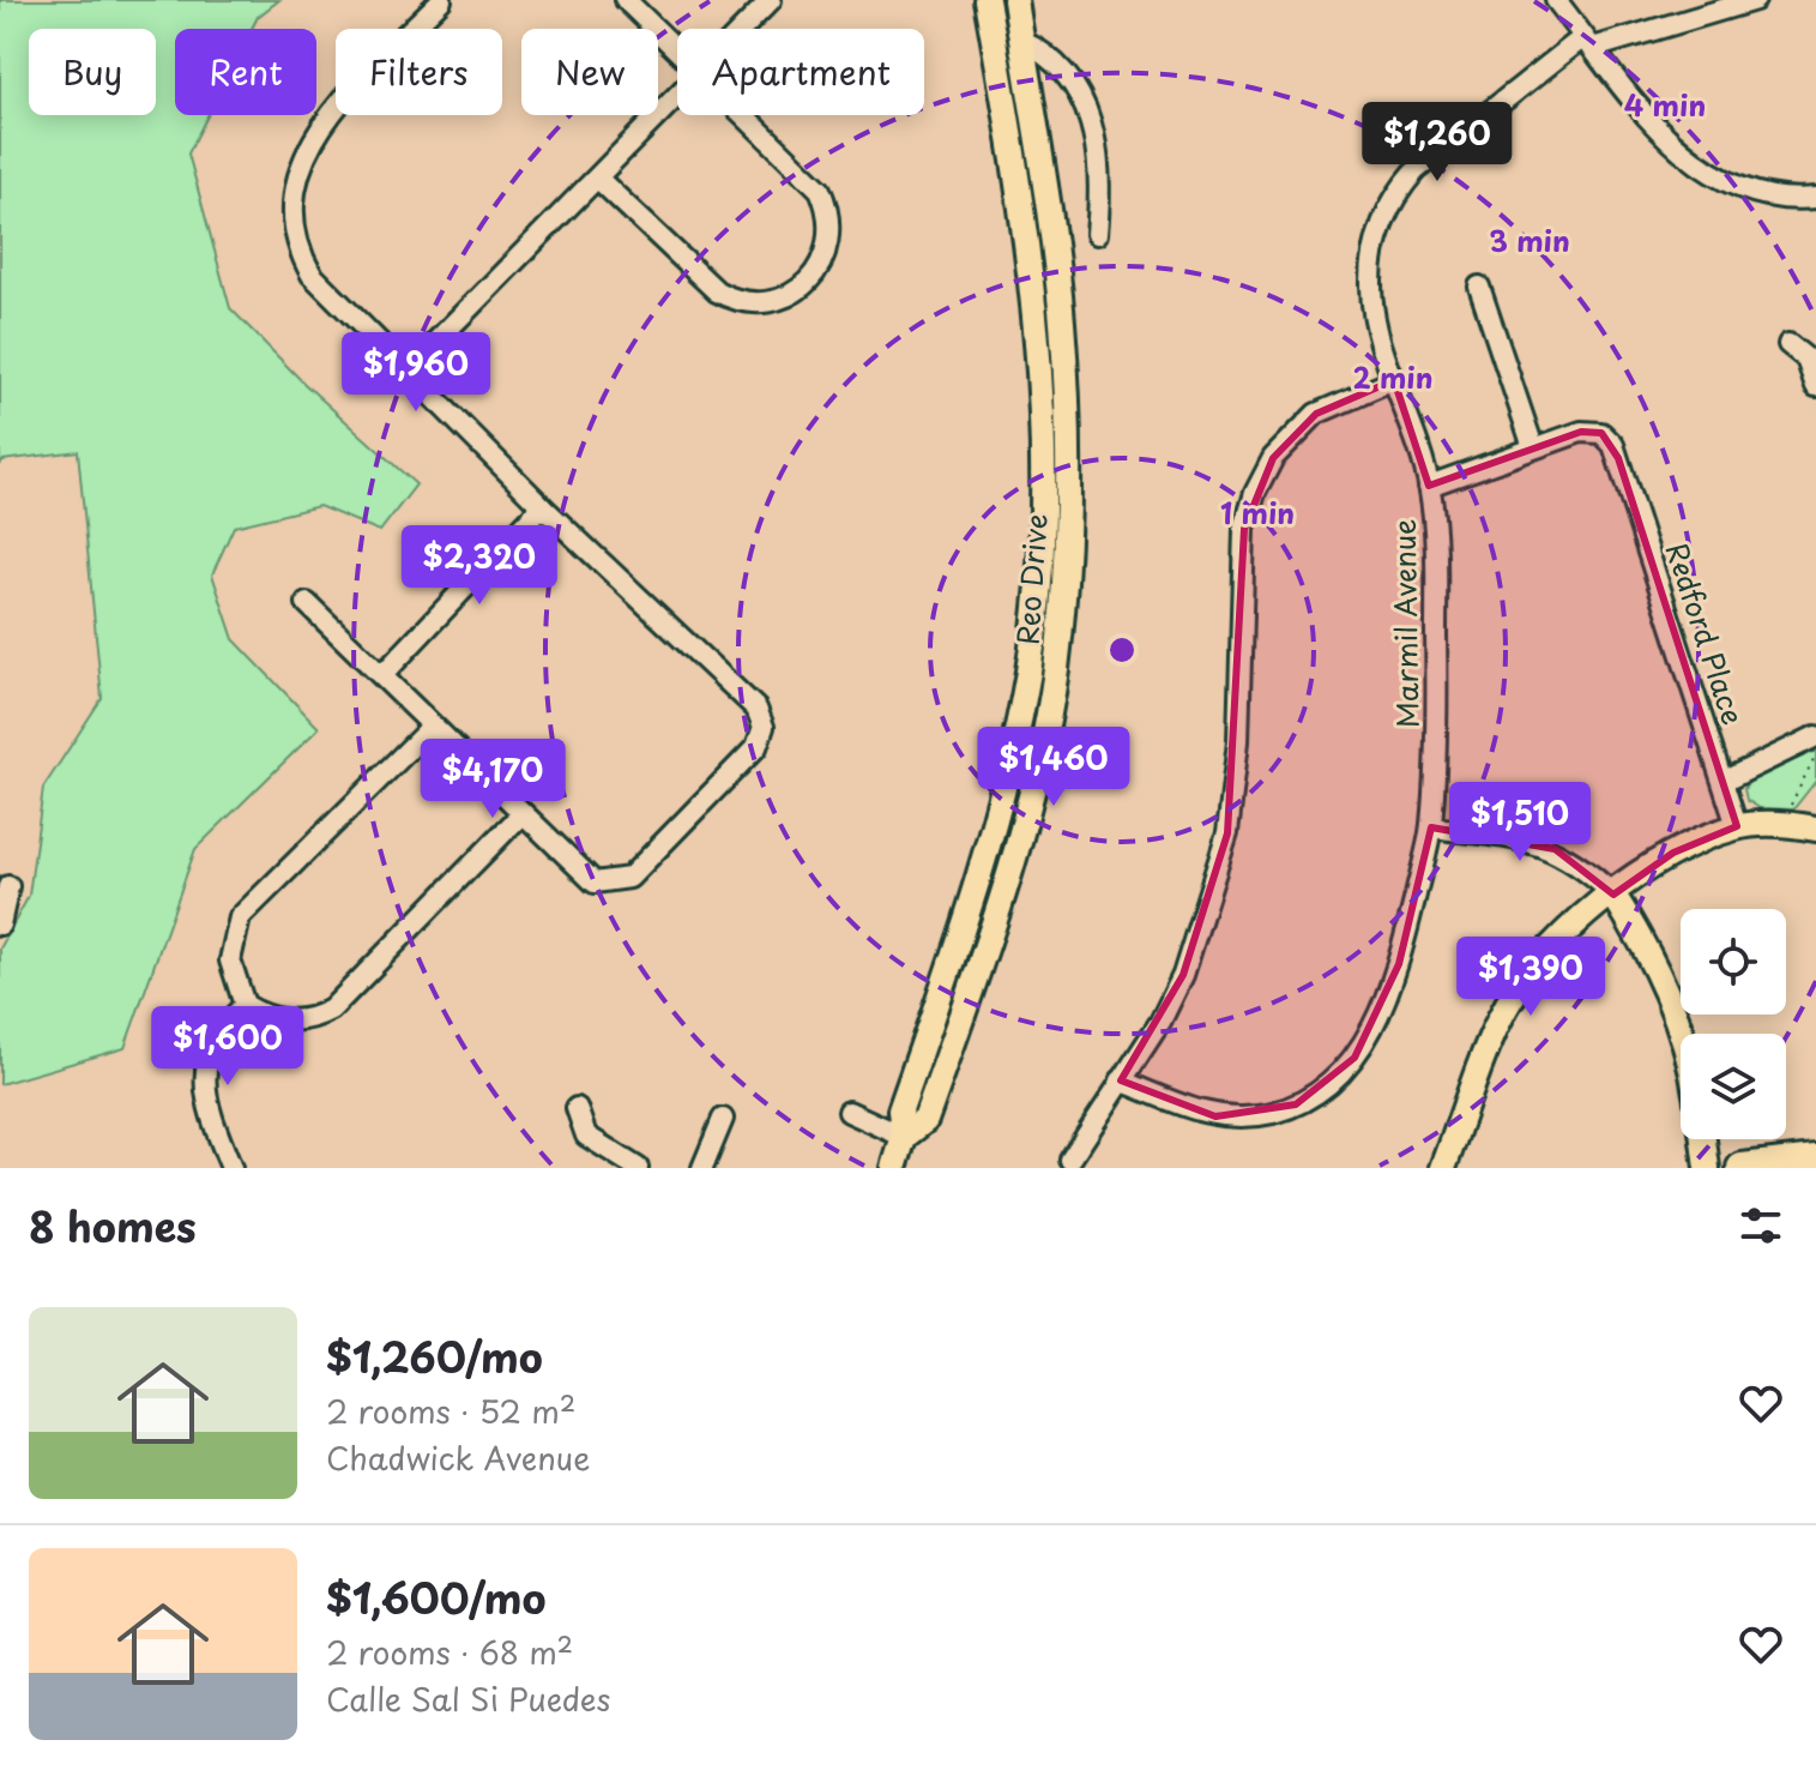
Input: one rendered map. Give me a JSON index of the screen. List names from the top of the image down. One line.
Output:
{"streets":{"main road":["Reo Drive"],"street":["Marmil Avenue","Redford Place"]},"page":{"chip":["Buy","Rent","Filters","New","Apartment"],"price":["$1,260","$1,960","$2,320","$1,460","$4,170","$1,510","$1,390","$1,600"],"heading":"8 homes","list":[{"name":"$1,260/mo","note":"2 rooms · 52 m² · Chadwick Avenue"},{"name":"$1,600/mo","note":"2 rooms · 68 m² · Calle Sal Si Puedes"}]},"rings":["4 min","3 min","2 min","1 min"]}
